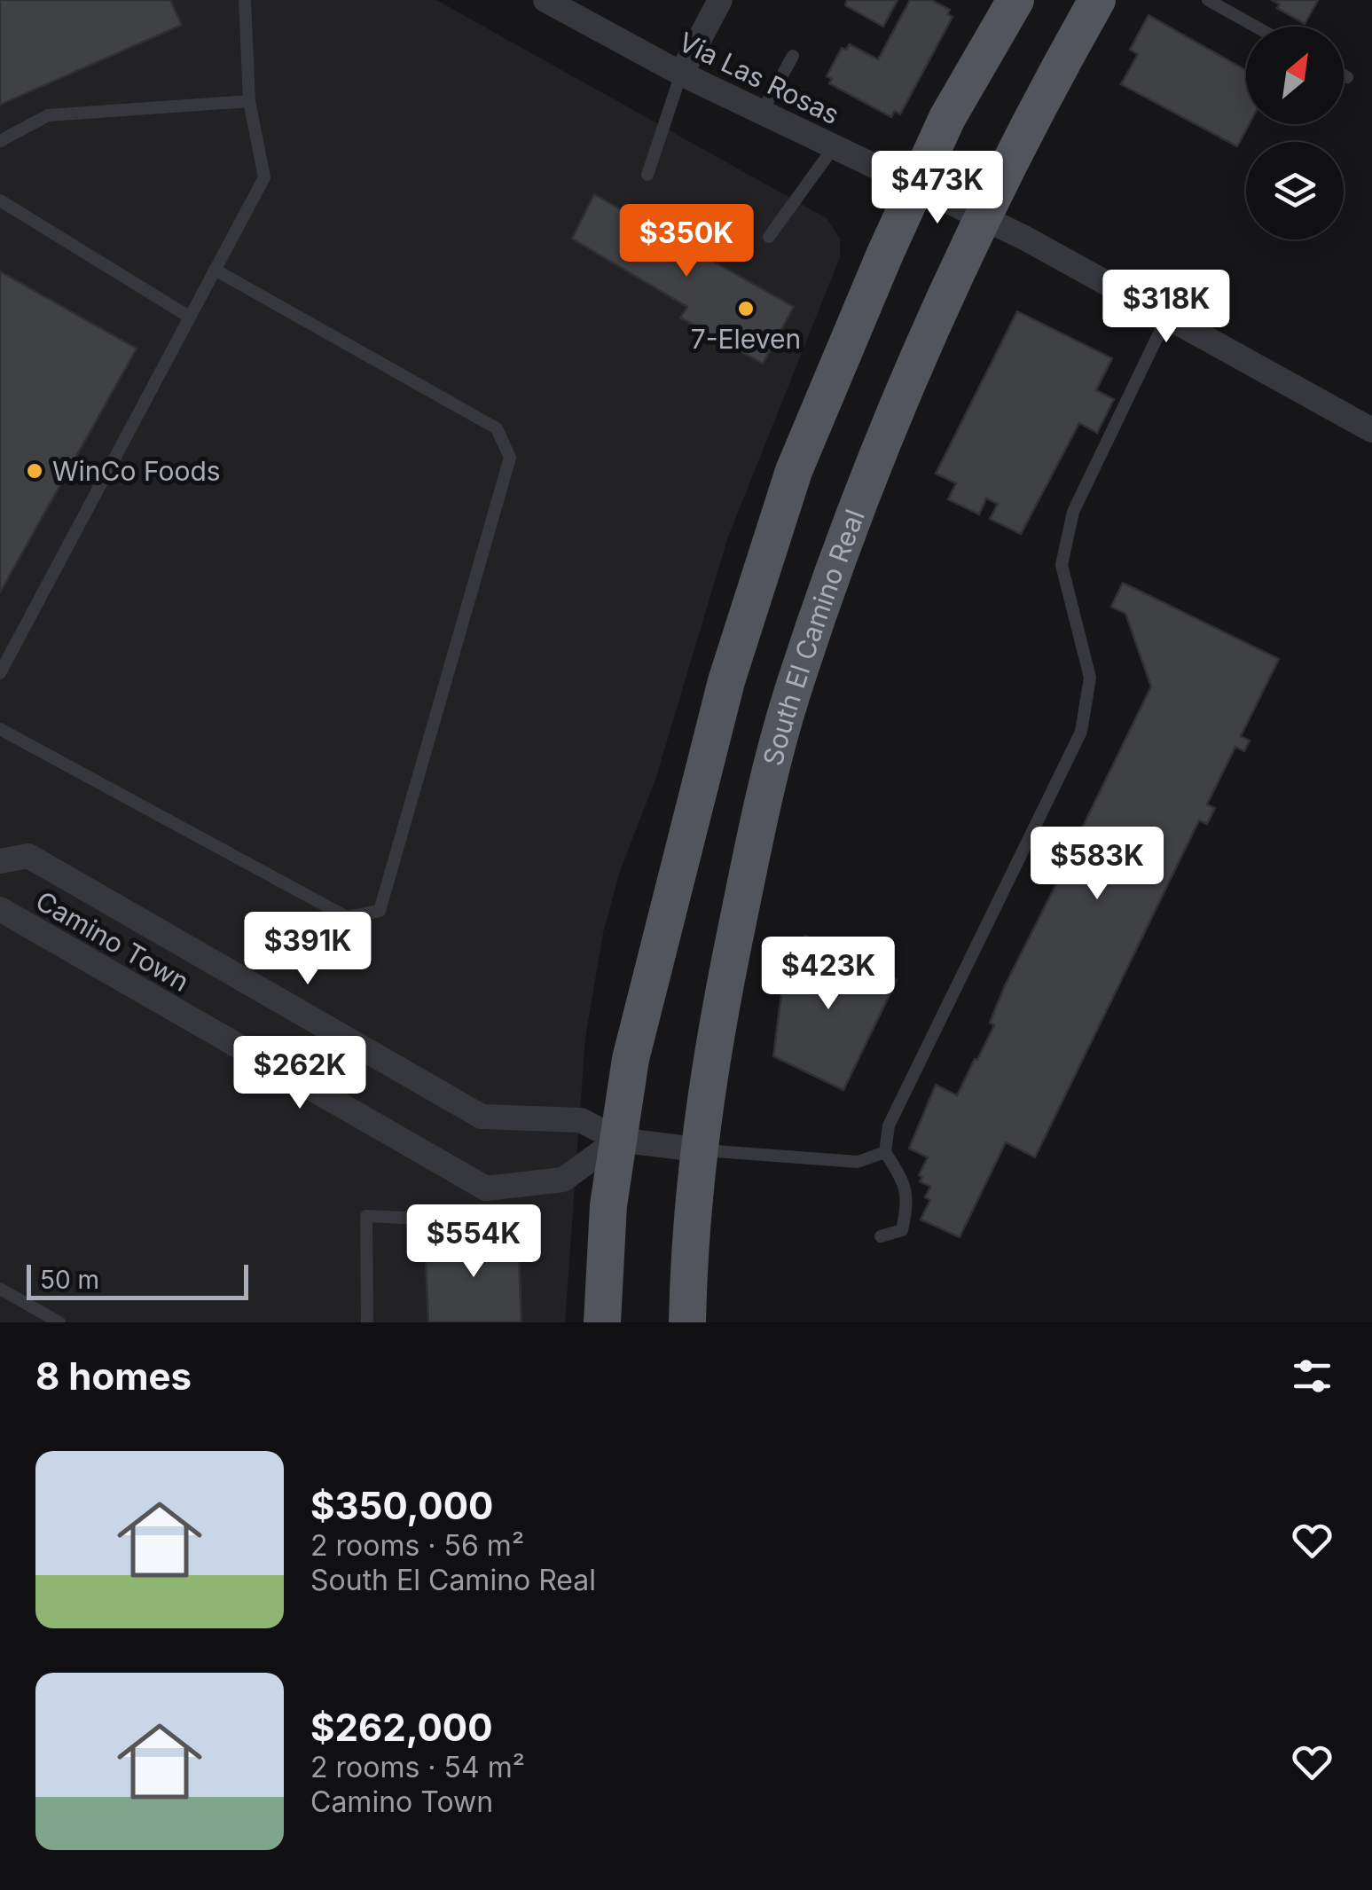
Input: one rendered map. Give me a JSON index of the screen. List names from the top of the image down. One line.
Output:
{"streets":{"main road":["South El Camino Real"],"street":["Via Las Rosas","Camino Town"]},"crossings":[["Via Las Rosas","South El Camino Real"],["South El Camino Real","Camino Town"]],"places":["7-Eleven","WinCo Foods"],"scale_bar":"50 m","north":"top right","page":{"price":["$473K","$350K","$318K","$583K","$391K","$423K","$262K","$554K"],"scale":"50 m","heading":"8 homes","list":[{"name":"$350,000","note":"2 rooms · 56 m² · South El Camino Real"},{"name":"$262,000","note":"2 rooms · 54 m² · Camino Town"}]}}
